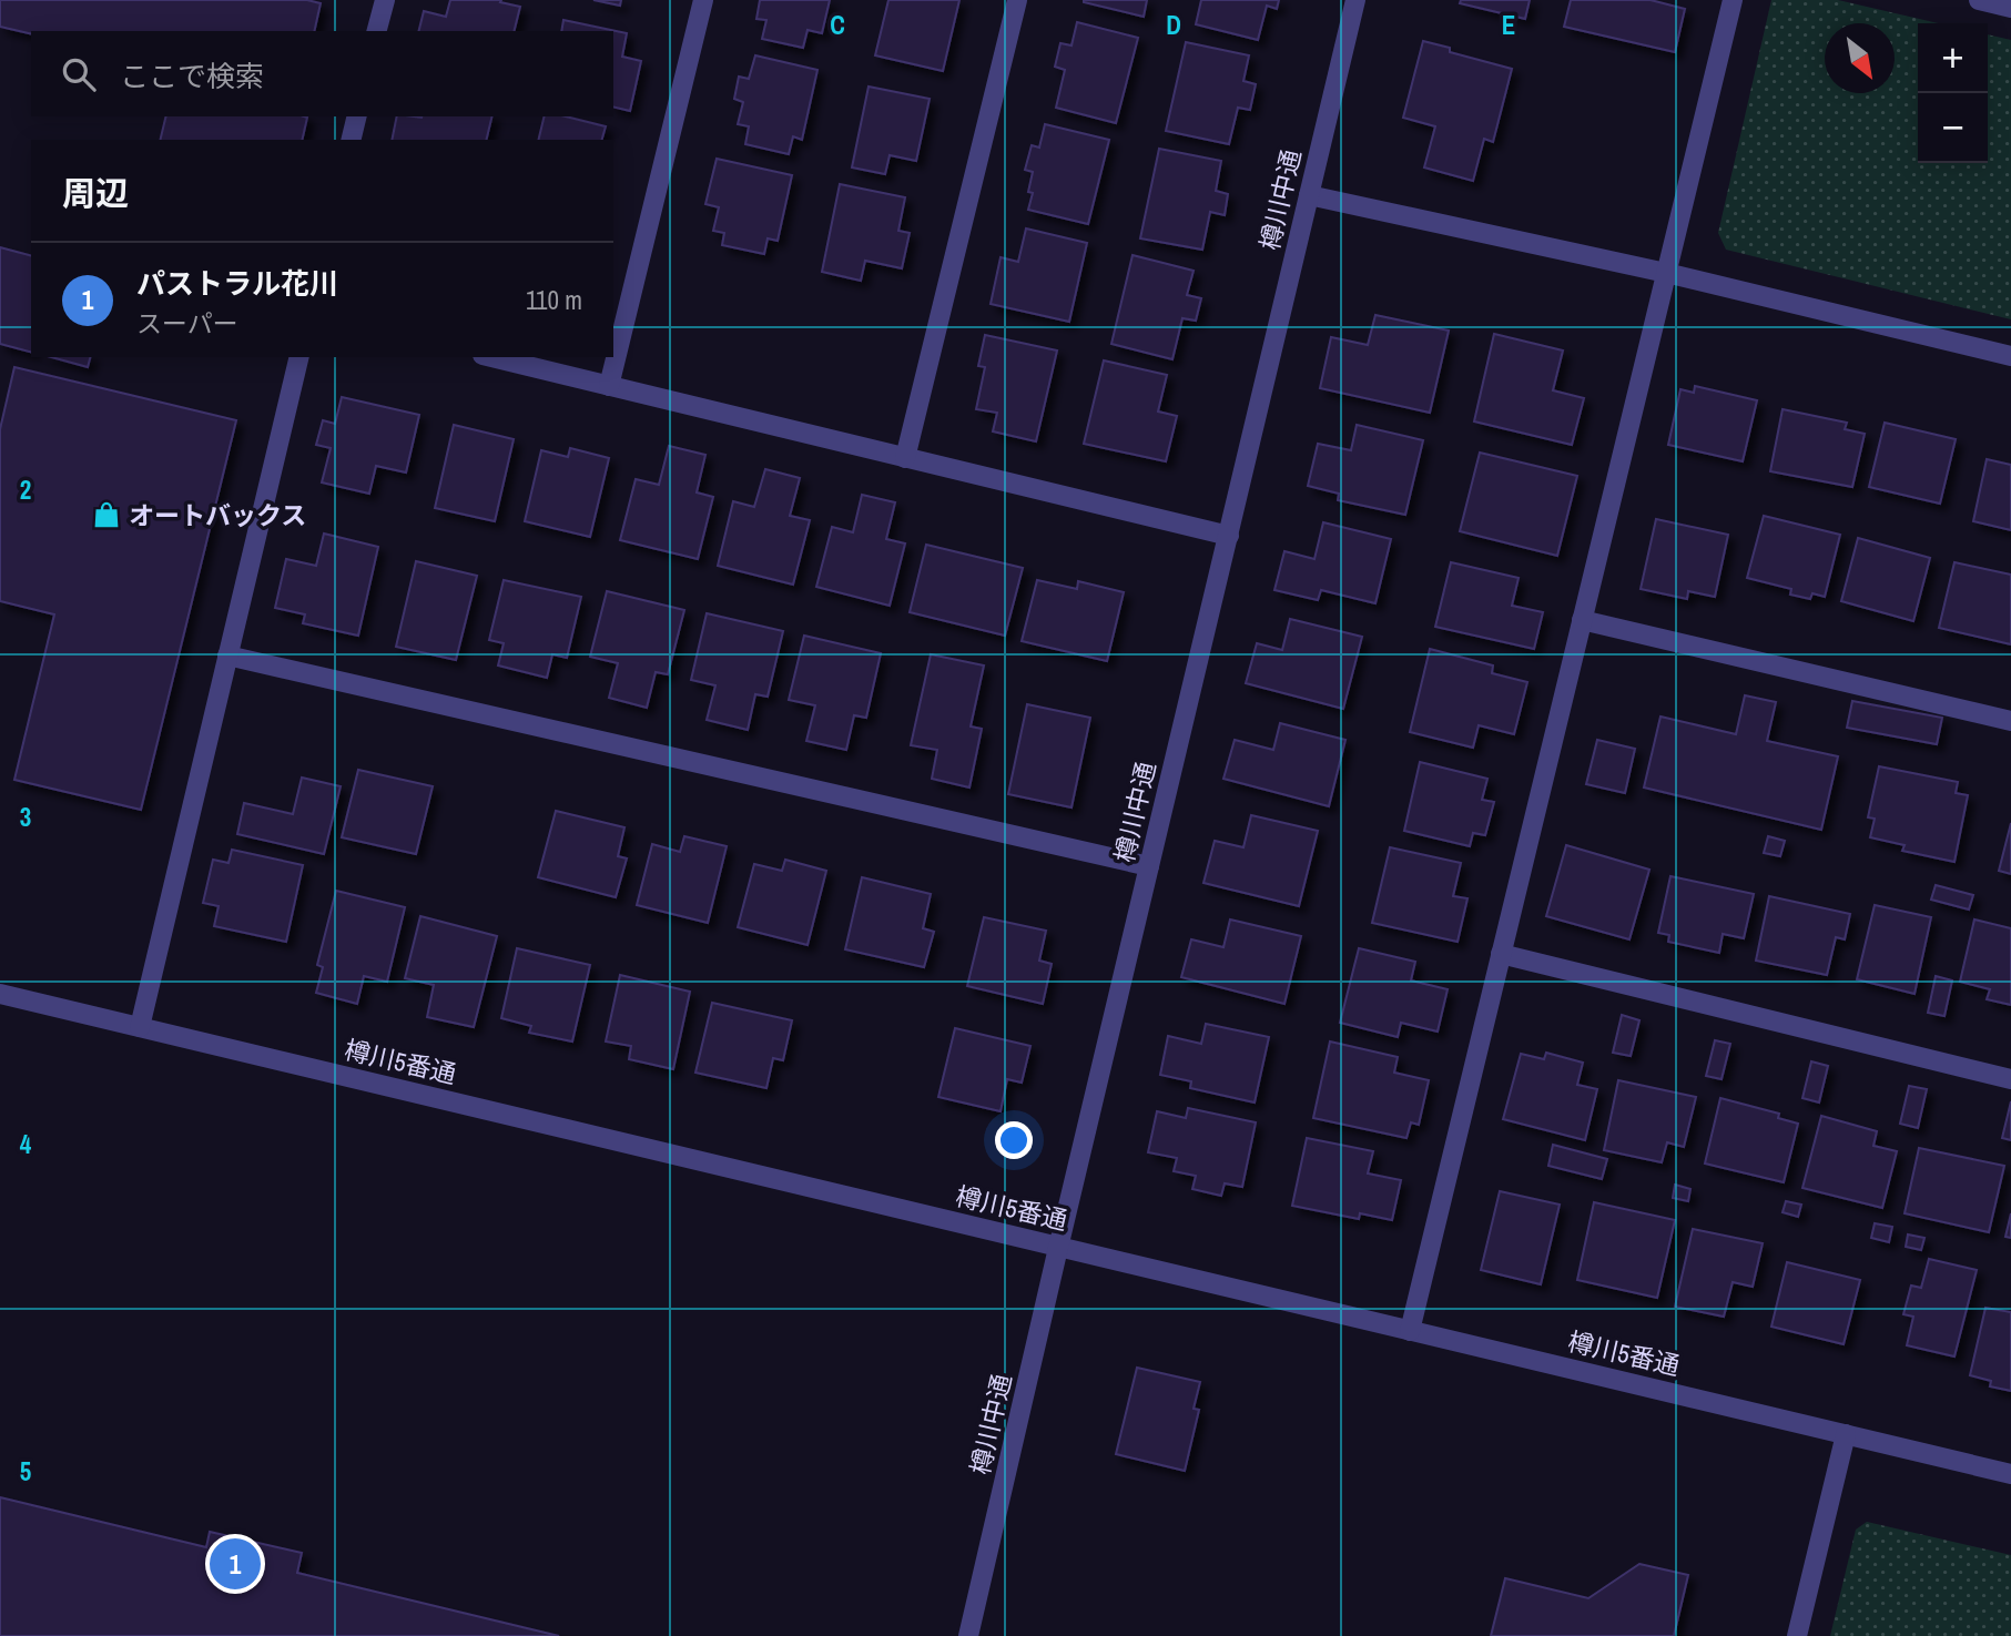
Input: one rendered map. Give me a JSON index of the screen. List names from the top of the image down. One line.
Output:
{"streets":{"street":["樽川中通","樽川5番通"]},"crossings":[["樽川中通","樽川5番通"]],"places":{"shop":["オートバックス"]},"north":"bottom right","page":{"map_buttons":["+","−"],"search":"ここで検索","heading":"周辺","list":[{"mark":"1","name":"パストラル花川","note":"スーパー","value":"110 m"}],"pins":"1"},"grid":{"columns":["C","D","E"],"rows":["2","3","4","5"]}}
